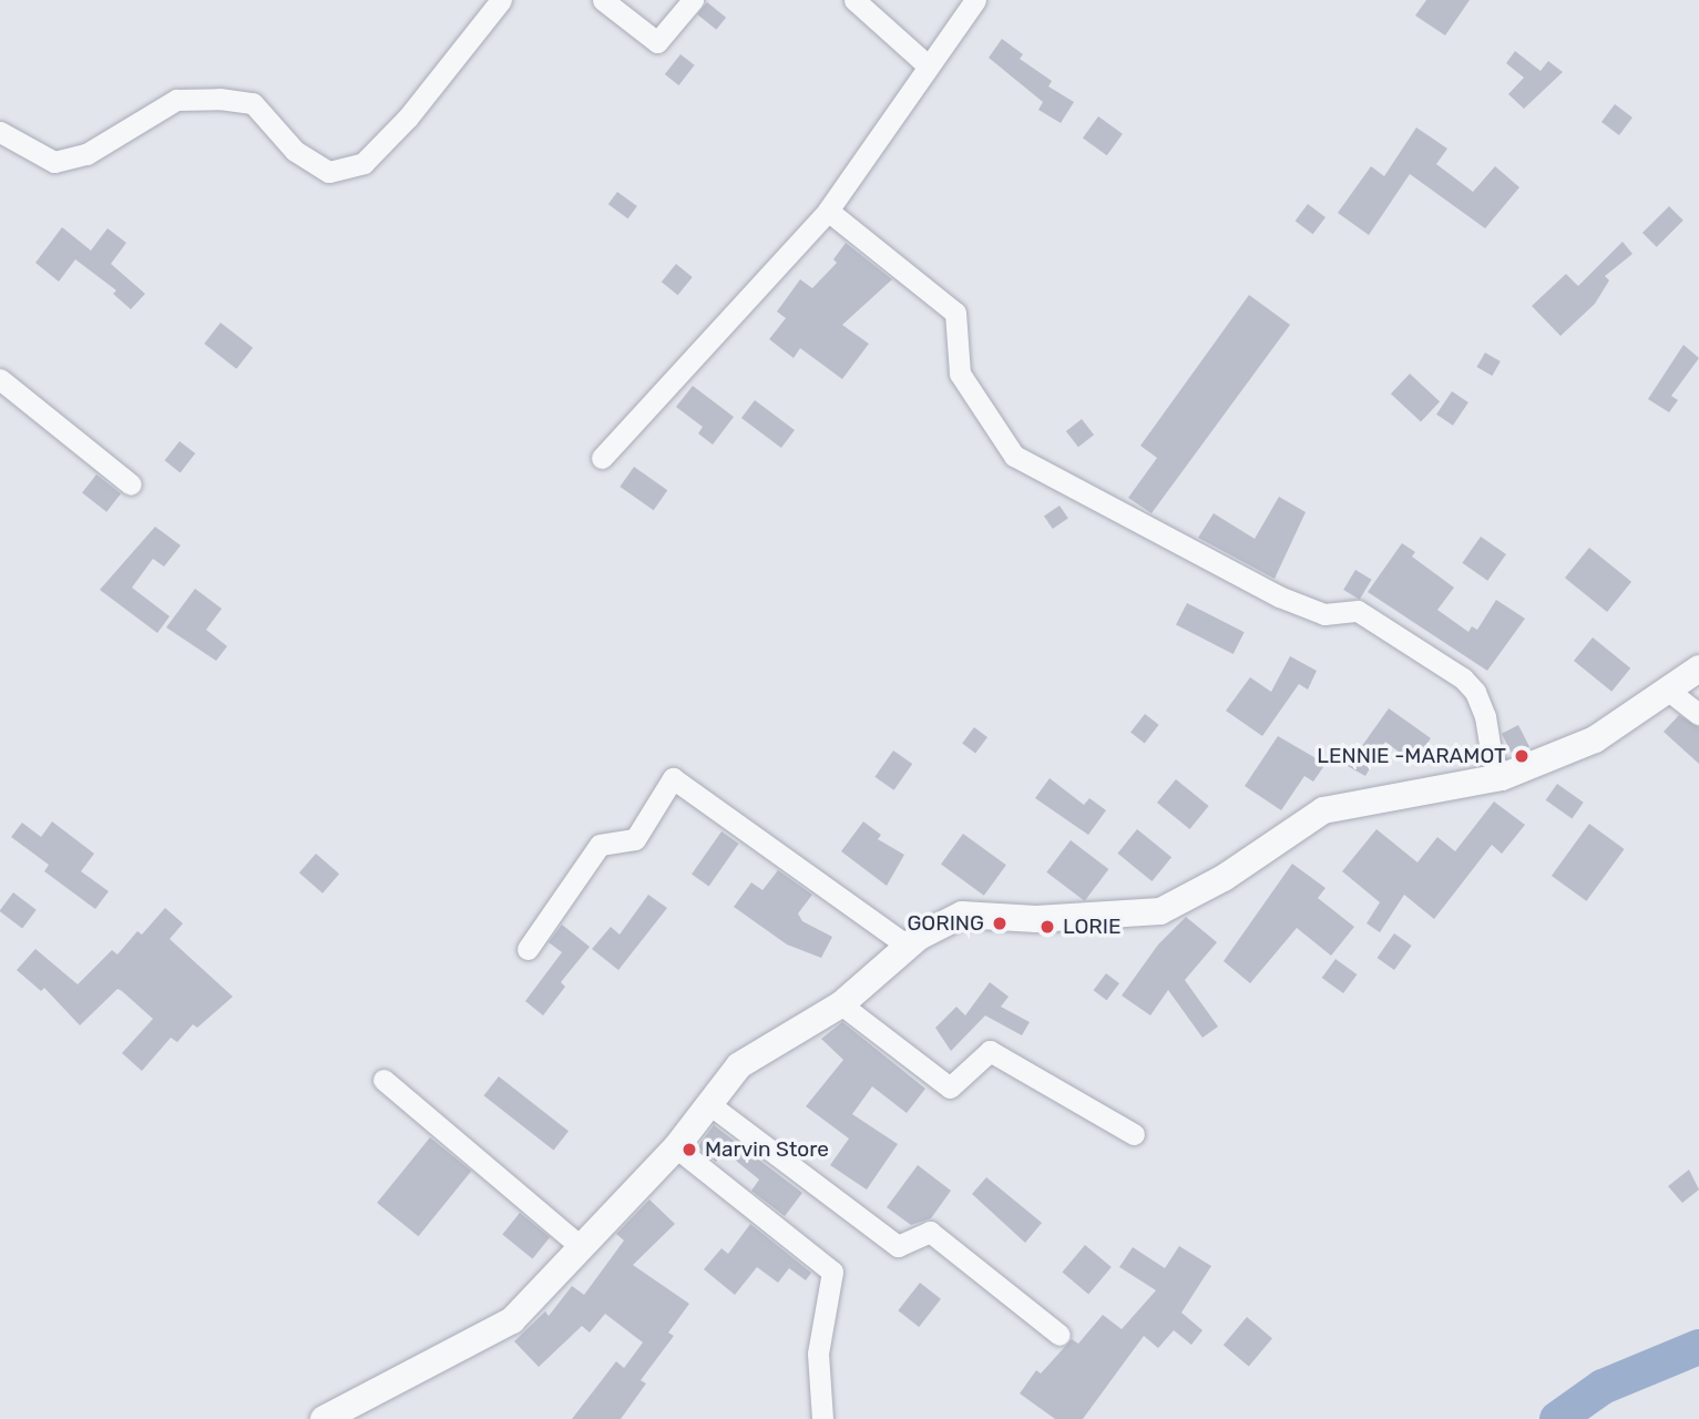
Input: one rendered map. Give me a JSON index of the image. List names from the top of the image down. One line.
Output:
{"places":["LENNIE -MARAMOT","GORING","LORIE","Marvin Store"]}
